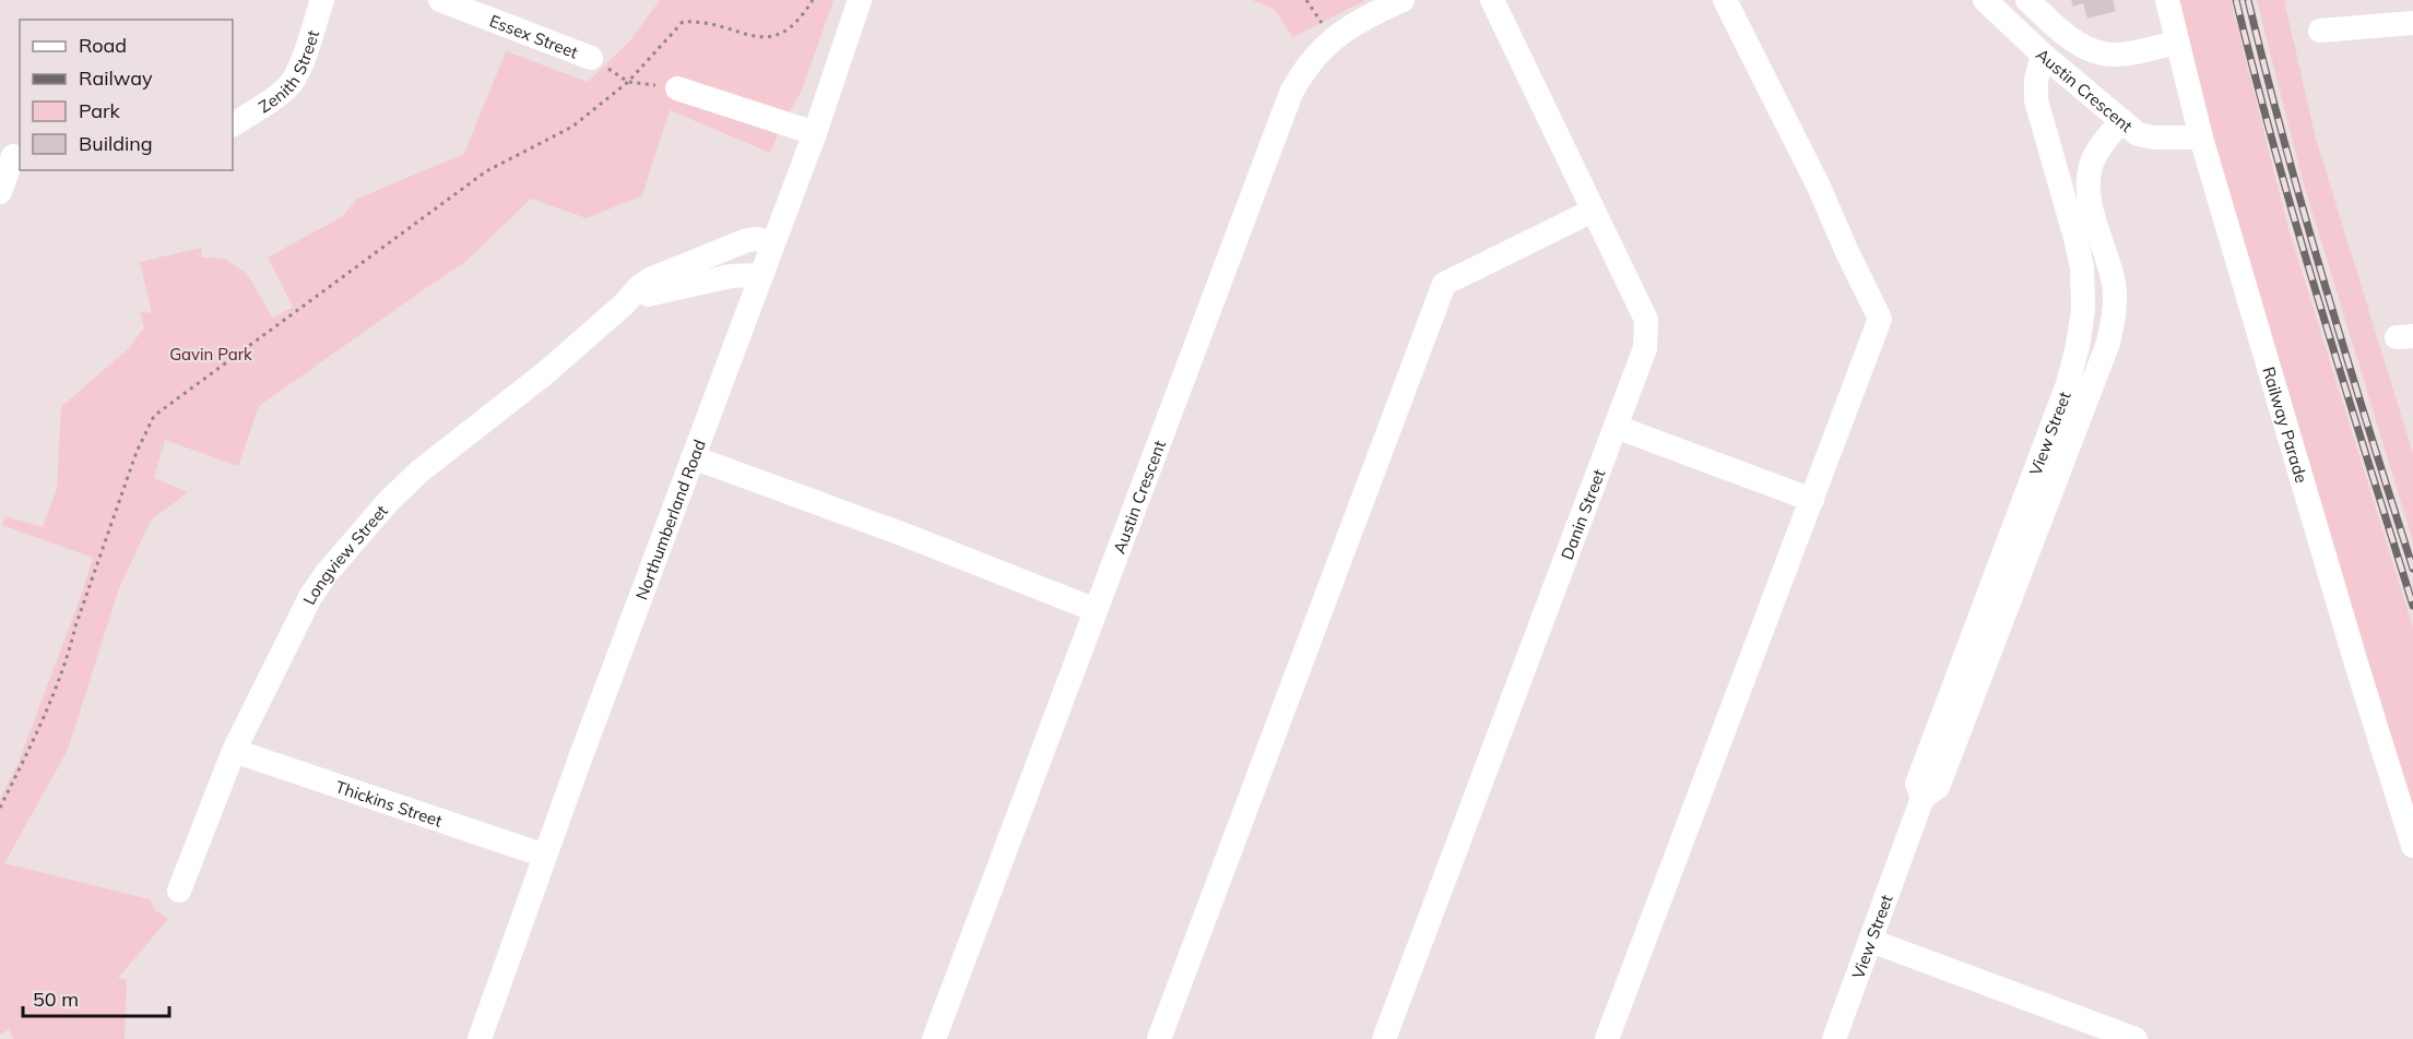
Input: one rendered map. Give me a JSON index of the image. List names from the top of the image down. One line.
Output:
{"streets":{"street":["Essex Street","Zenith Street","Austin Crescent","Railway Parade","View Street","Danin Street","Northumberland Road","Longview Street","Thickins Street"]},"crossings":[["Austin Crescent","Railway Parade"],["Austin Crescent","View Street"],["Northumberland Road","Longview Street"],["Northumberland Road","Thickins Street"],["Longview Street","Thickins Street"]],"parks":["Gavin Park"],"legend":["Road","Railway","Park","Building"],"scale_bar":"50 m"}
